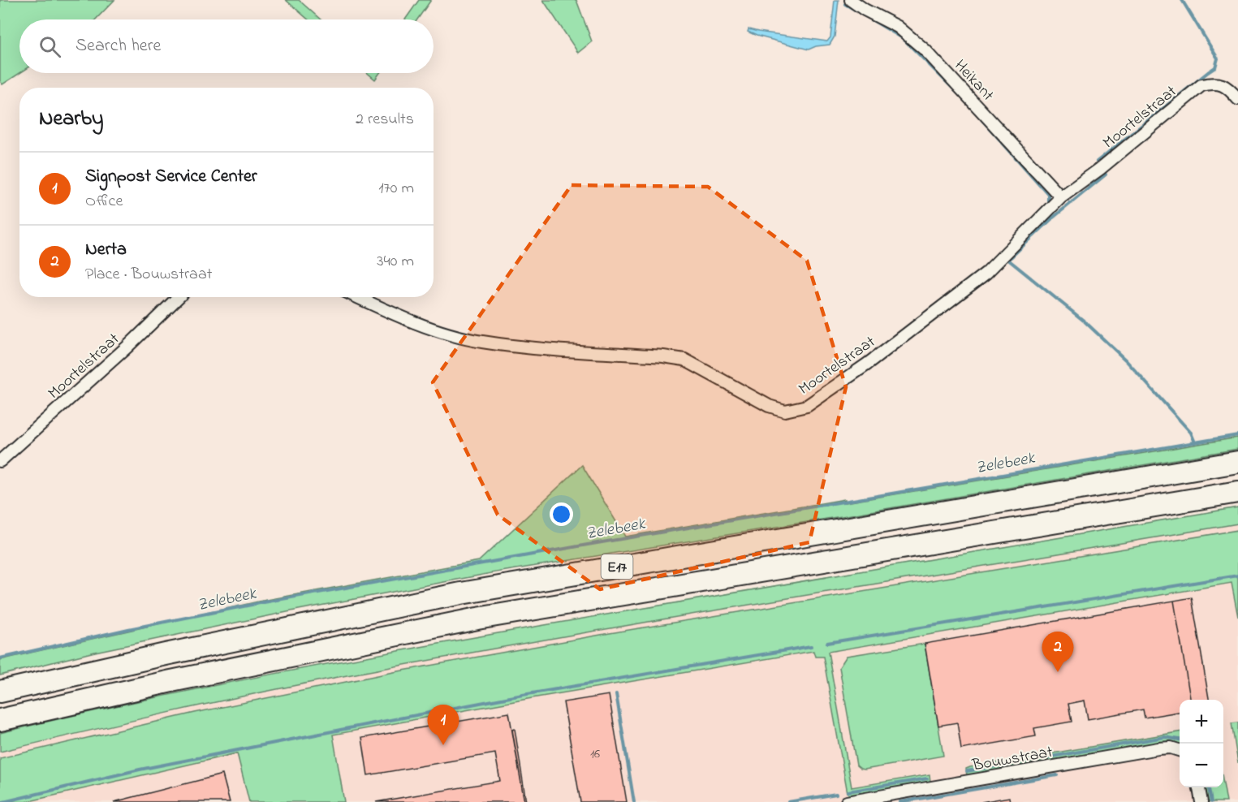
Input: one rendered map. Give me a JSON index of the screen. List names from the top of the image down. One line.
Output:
{"streets":{"highway":["E17"],"street":["Heikant","Moortelstraat","Bouwstraat"]},"crossings":[["Heikant","Moortelstraat"]],"water":["Zelebeek"],"house_numbers":["16"],"page":{"search":"Search here","heading":["Nearby","2 results"],"list":[{"mark":"1","name":"Signpost Service Center","note":"Office","value":"170 m"},{"mark":"2","name":"Nerta","note":"Place · Bouwstraat","value":"340 m"}],"pins":["2","1"],"map_buttons":["+","−"]}}
